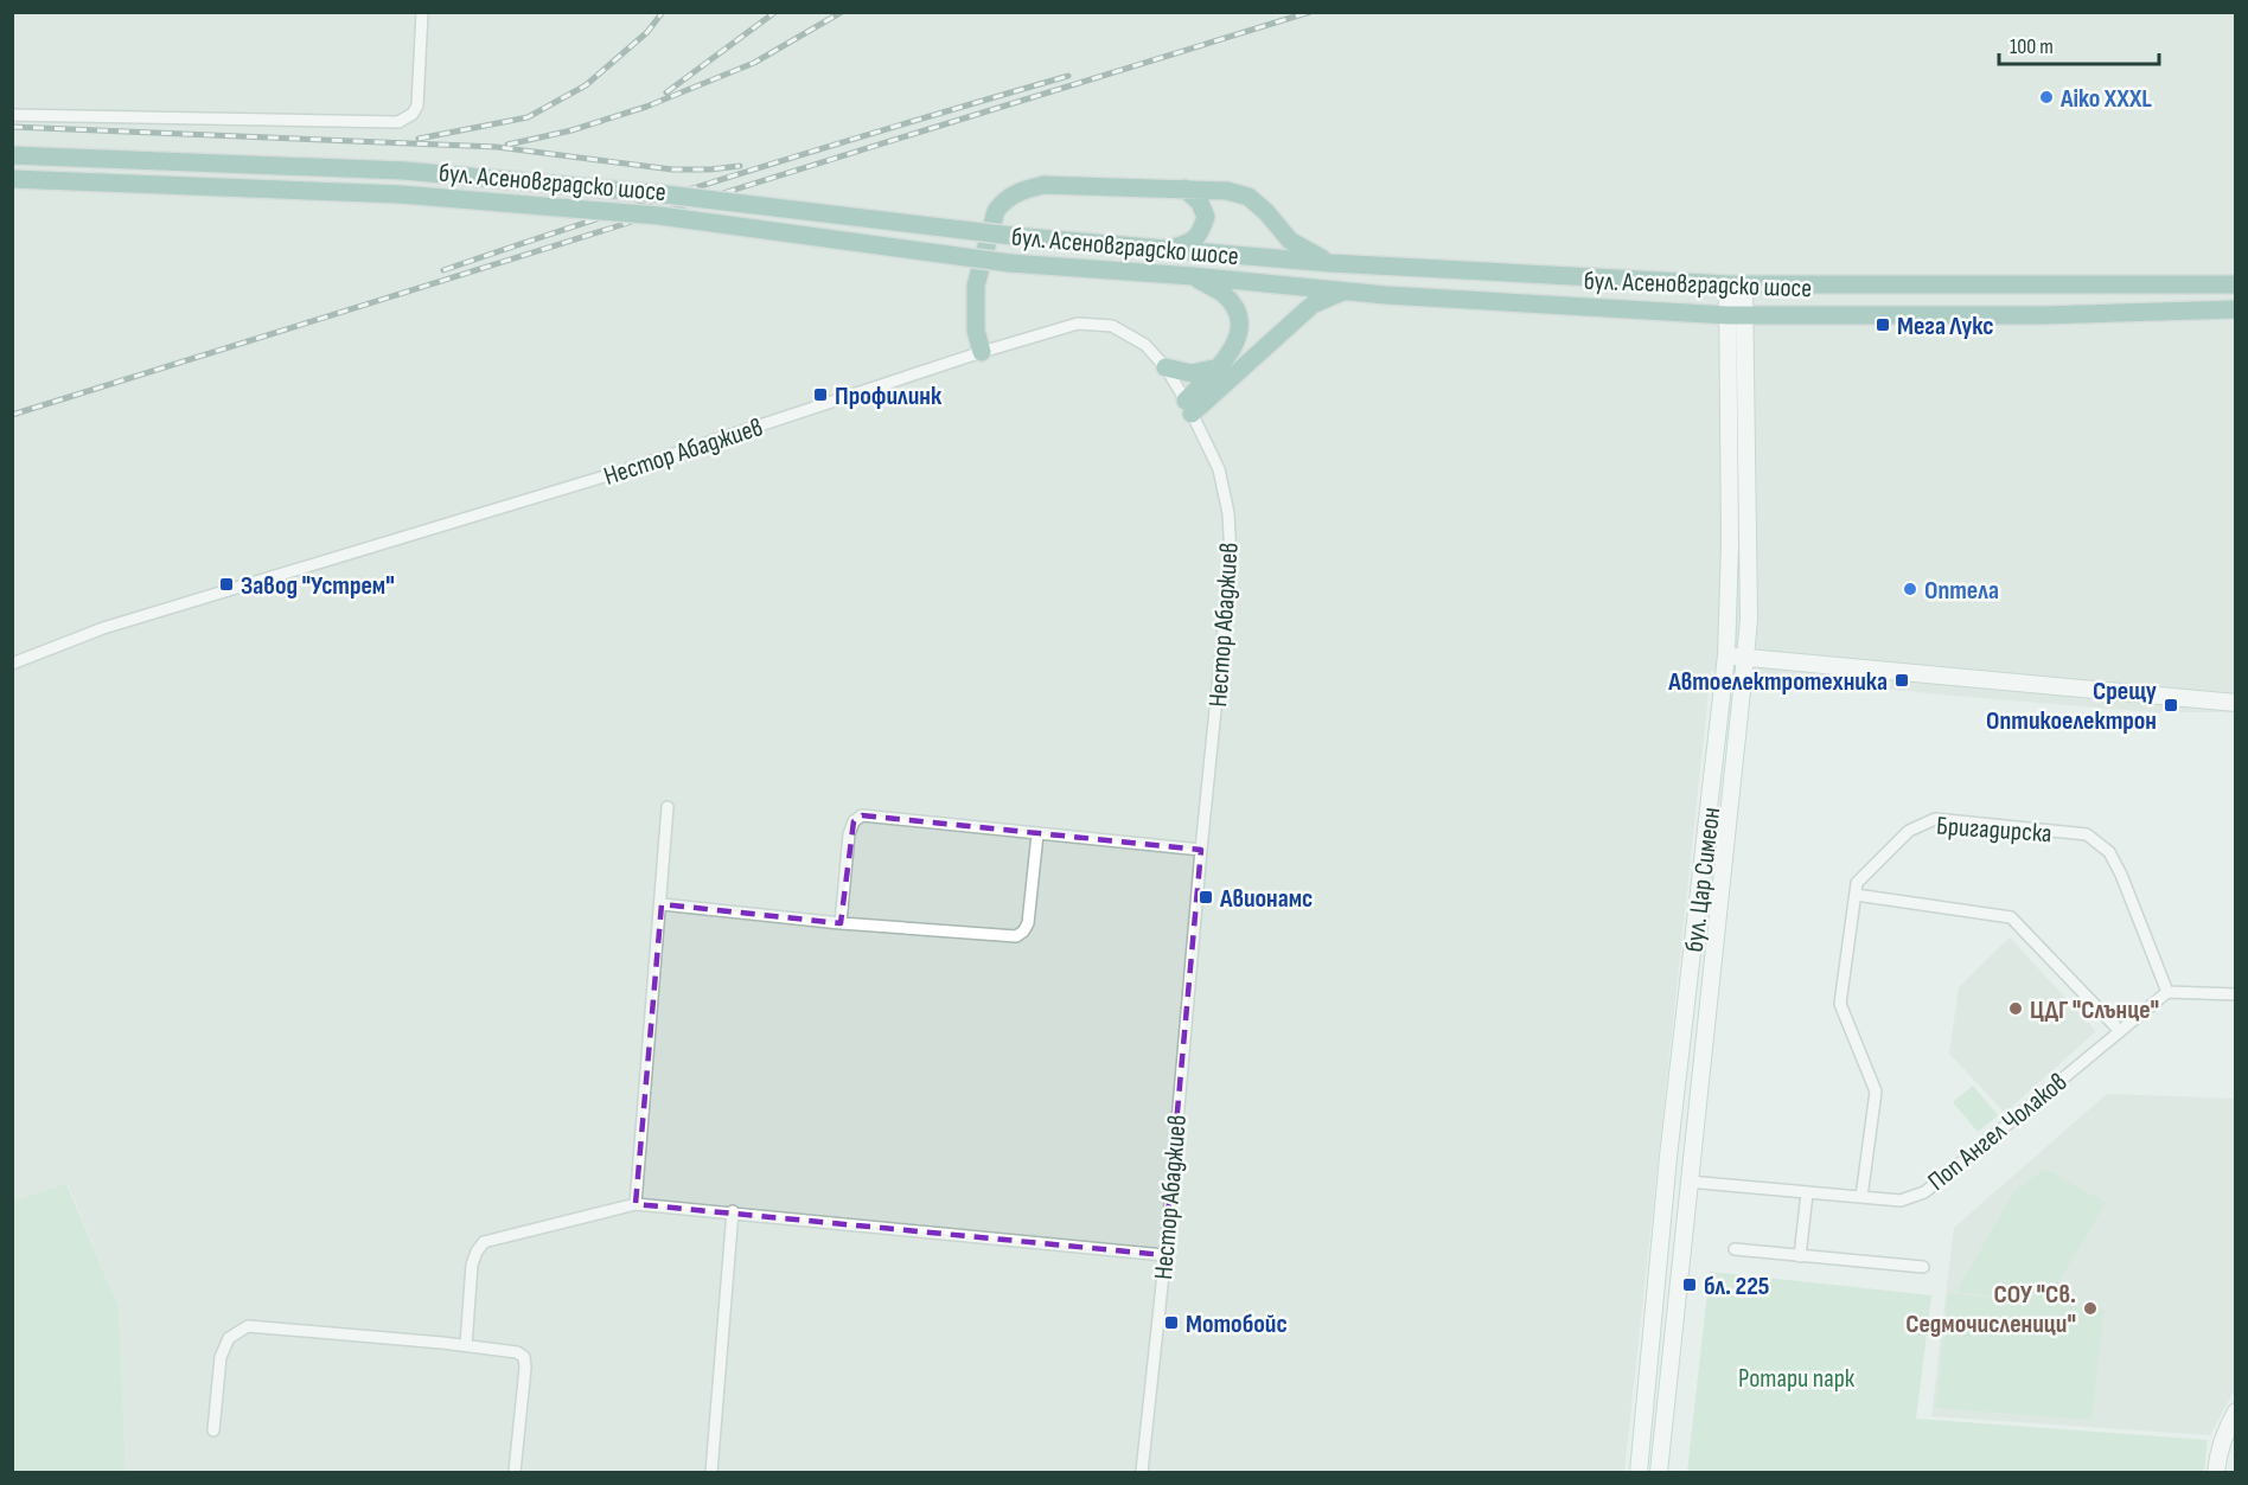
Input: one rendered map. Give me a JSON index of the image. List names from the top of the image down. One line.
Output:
{"streets":{"main road":["бул. Асеновградско шосе","бул. Цар Симеон"],"street":["Нестор Абаджиев","Бригадирска","Поп Ангел Чолаков"]},"crossings":[["бул. Асеновградско шосе","бул. Цар Симеон"],["Бригадирска","Поп Ангел Чолаков"],["бул. Цар Симеон","Поп Ангел Чолаков"]],"parks":["Ротари парк"],"places":{"other":["Aiko XXXL","Оптела","ЦДГ \"Слънце\"","СОУ \"Св. Седмочисленици\""],"transit":["Мега Лукс","Профилинк","Завод \"Устрем\"","Автоелектротехника","Срещу Оптикоелектрон","Авионамс","бл. 225","Мотобойс"]},"scale_bar":"100 m"}
